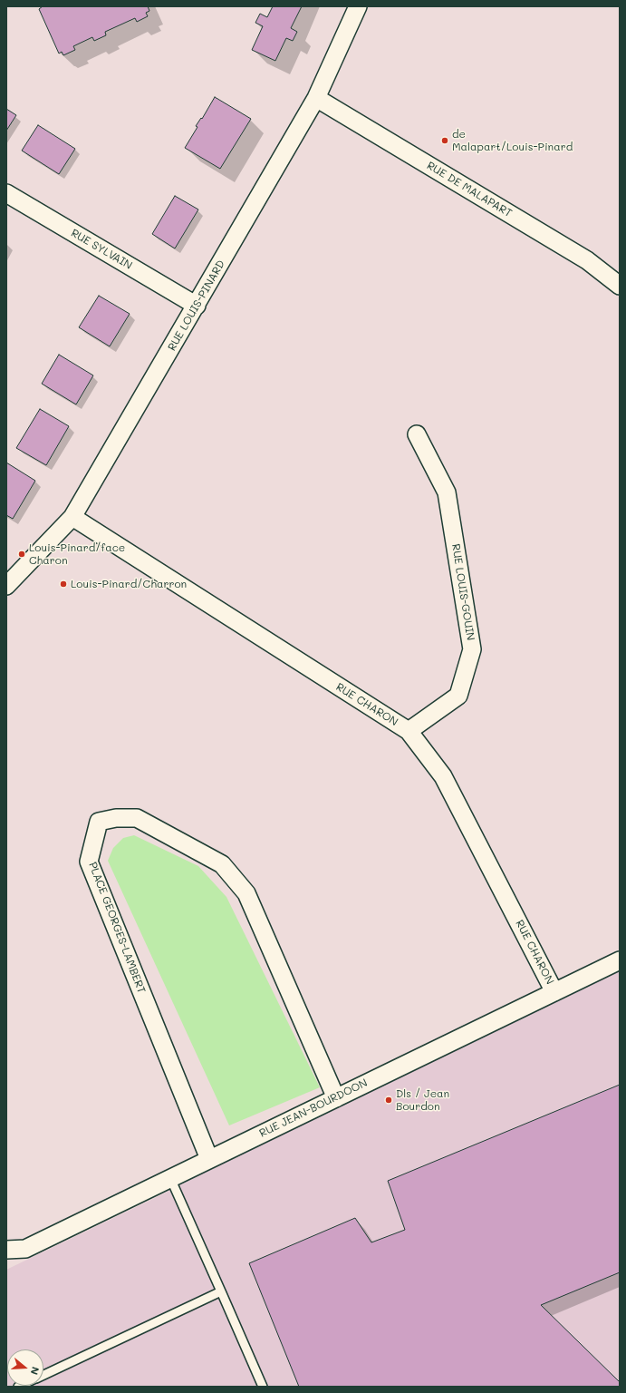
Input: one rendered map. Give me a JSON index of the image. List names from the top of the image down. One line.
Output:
{"streets":{"street":["RUE DE MALAPART","RUE SYLVAIN","RUE LOUIS-PINARD","RUE LOUIS-GOUIN","RUE CHARON","PLACE GEORGES-LAMBERT","RUE JEAN-BOURDOON"]},"crossings":[["RUE DE MALAPART","RUE LOUIS-PINARD"],["RUE SYLVAIN","RUE LOUIS-PINARD"],["RUE LOUIS-PINARD","RUE CHARON"],["RUE LOUIS-GOUIN","RUE CHARON"],["RUE CHARON","RUE JEAN-BOURDOON"],["PLACE GEORGES-LAMBERT","RUE JEAN-BOURDOON"]],"places":["de Malapart/Louis-Pinard","Louis-Pinard/face Charon","Louis-Pinard/Charron","Dls / Jean Bourdon"],"north":"right"}
